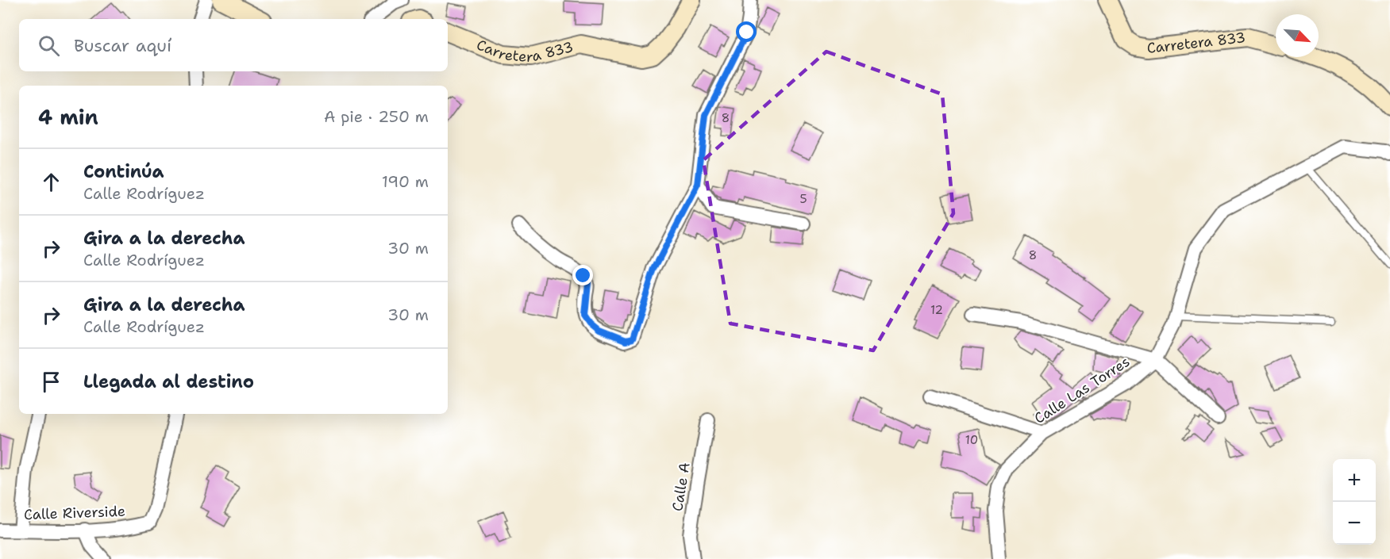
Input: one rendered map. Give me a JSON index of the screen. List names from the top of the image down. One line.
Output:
{"streets":{"street":["Carretera 833","Calle Las Torres","Calle A","Calle Riverside"]},"house_numbers":["8","5","8","12","10"],"north":"bottom right","page":{"search":"Buscar aquí","heading":["4 min","A pie · 250 m"],"list":[["Continúa","Calle Rodríguez","190 m"],["Gira a la derecha","Calle Rodríguez","30 m"],["Gira a la derecha","Calle Rodríguez","30 m"],"Llegada al destino"],"map_buttons":["+","−"]}}
